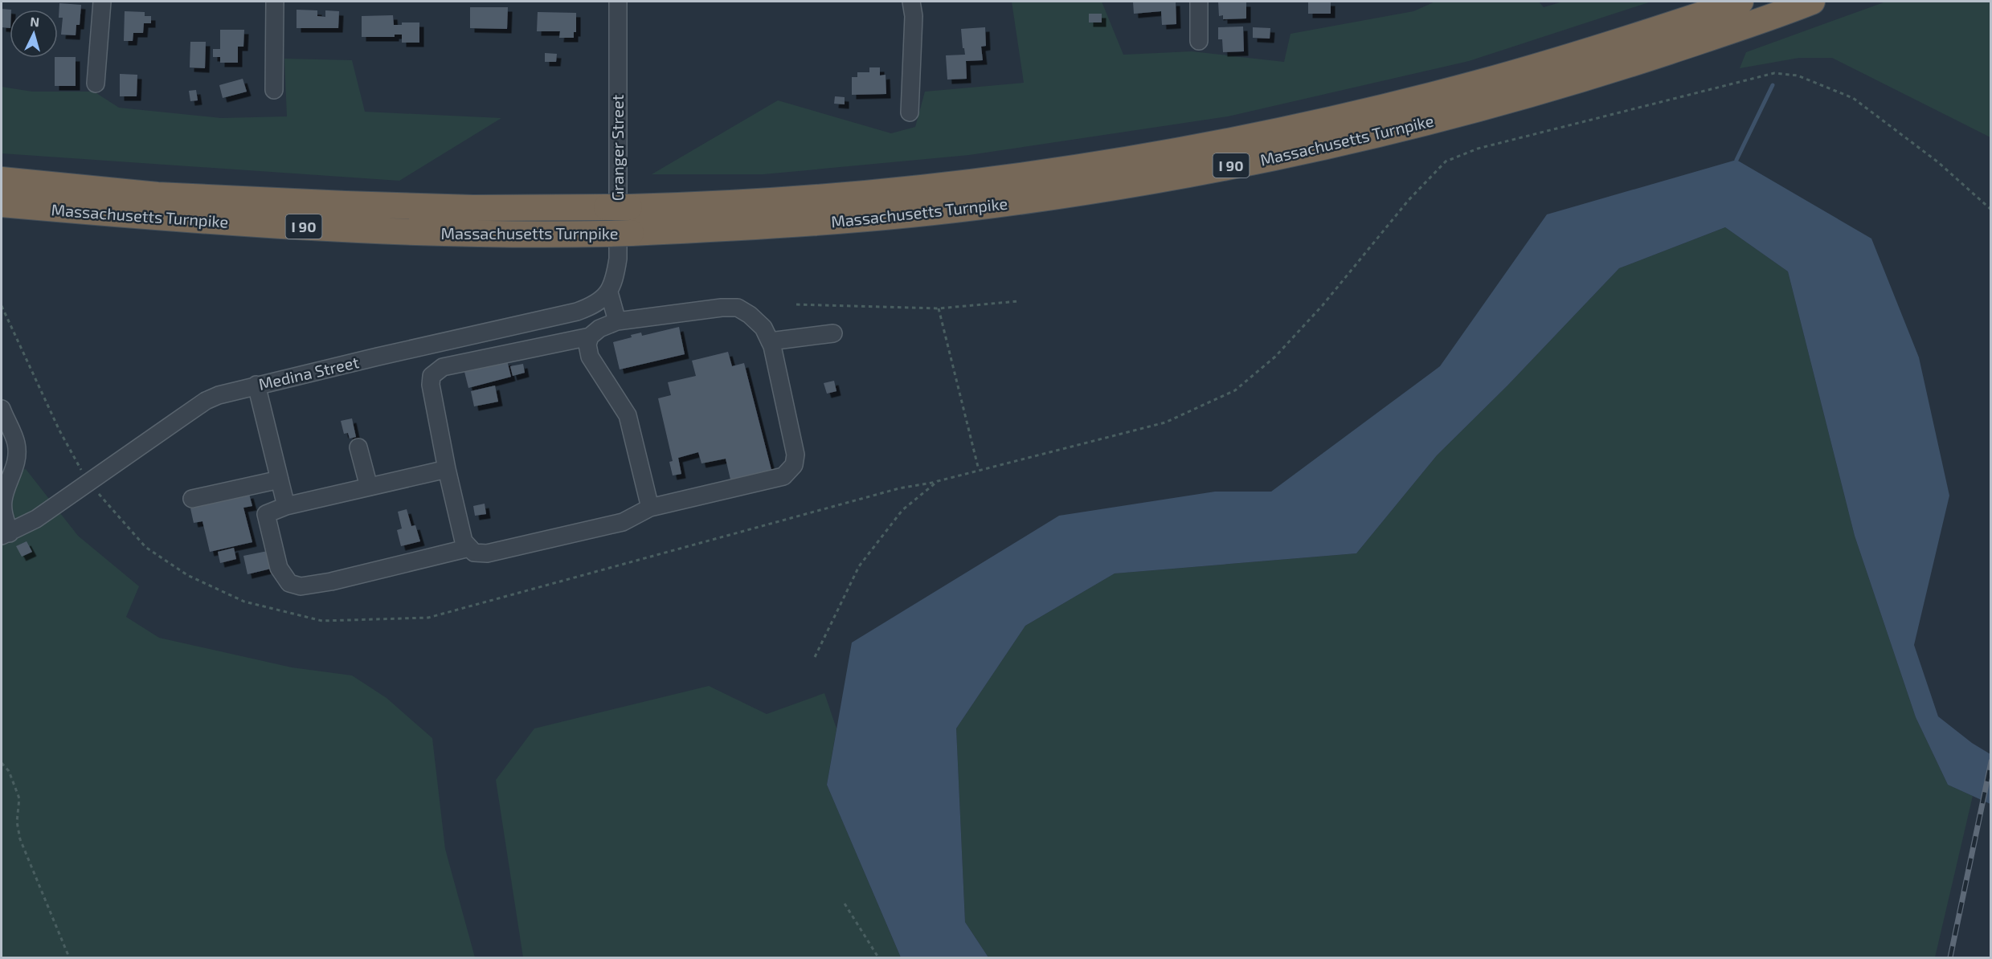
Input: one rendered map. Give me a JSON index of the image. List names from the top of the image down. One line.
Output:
{"streets":{"highway":["Massachusetts Turnpike","I 90"],"street":["Granger Street","Medina Street"]},"crossings":[["Granger Street","Medina Street"]],"north":"top"}
